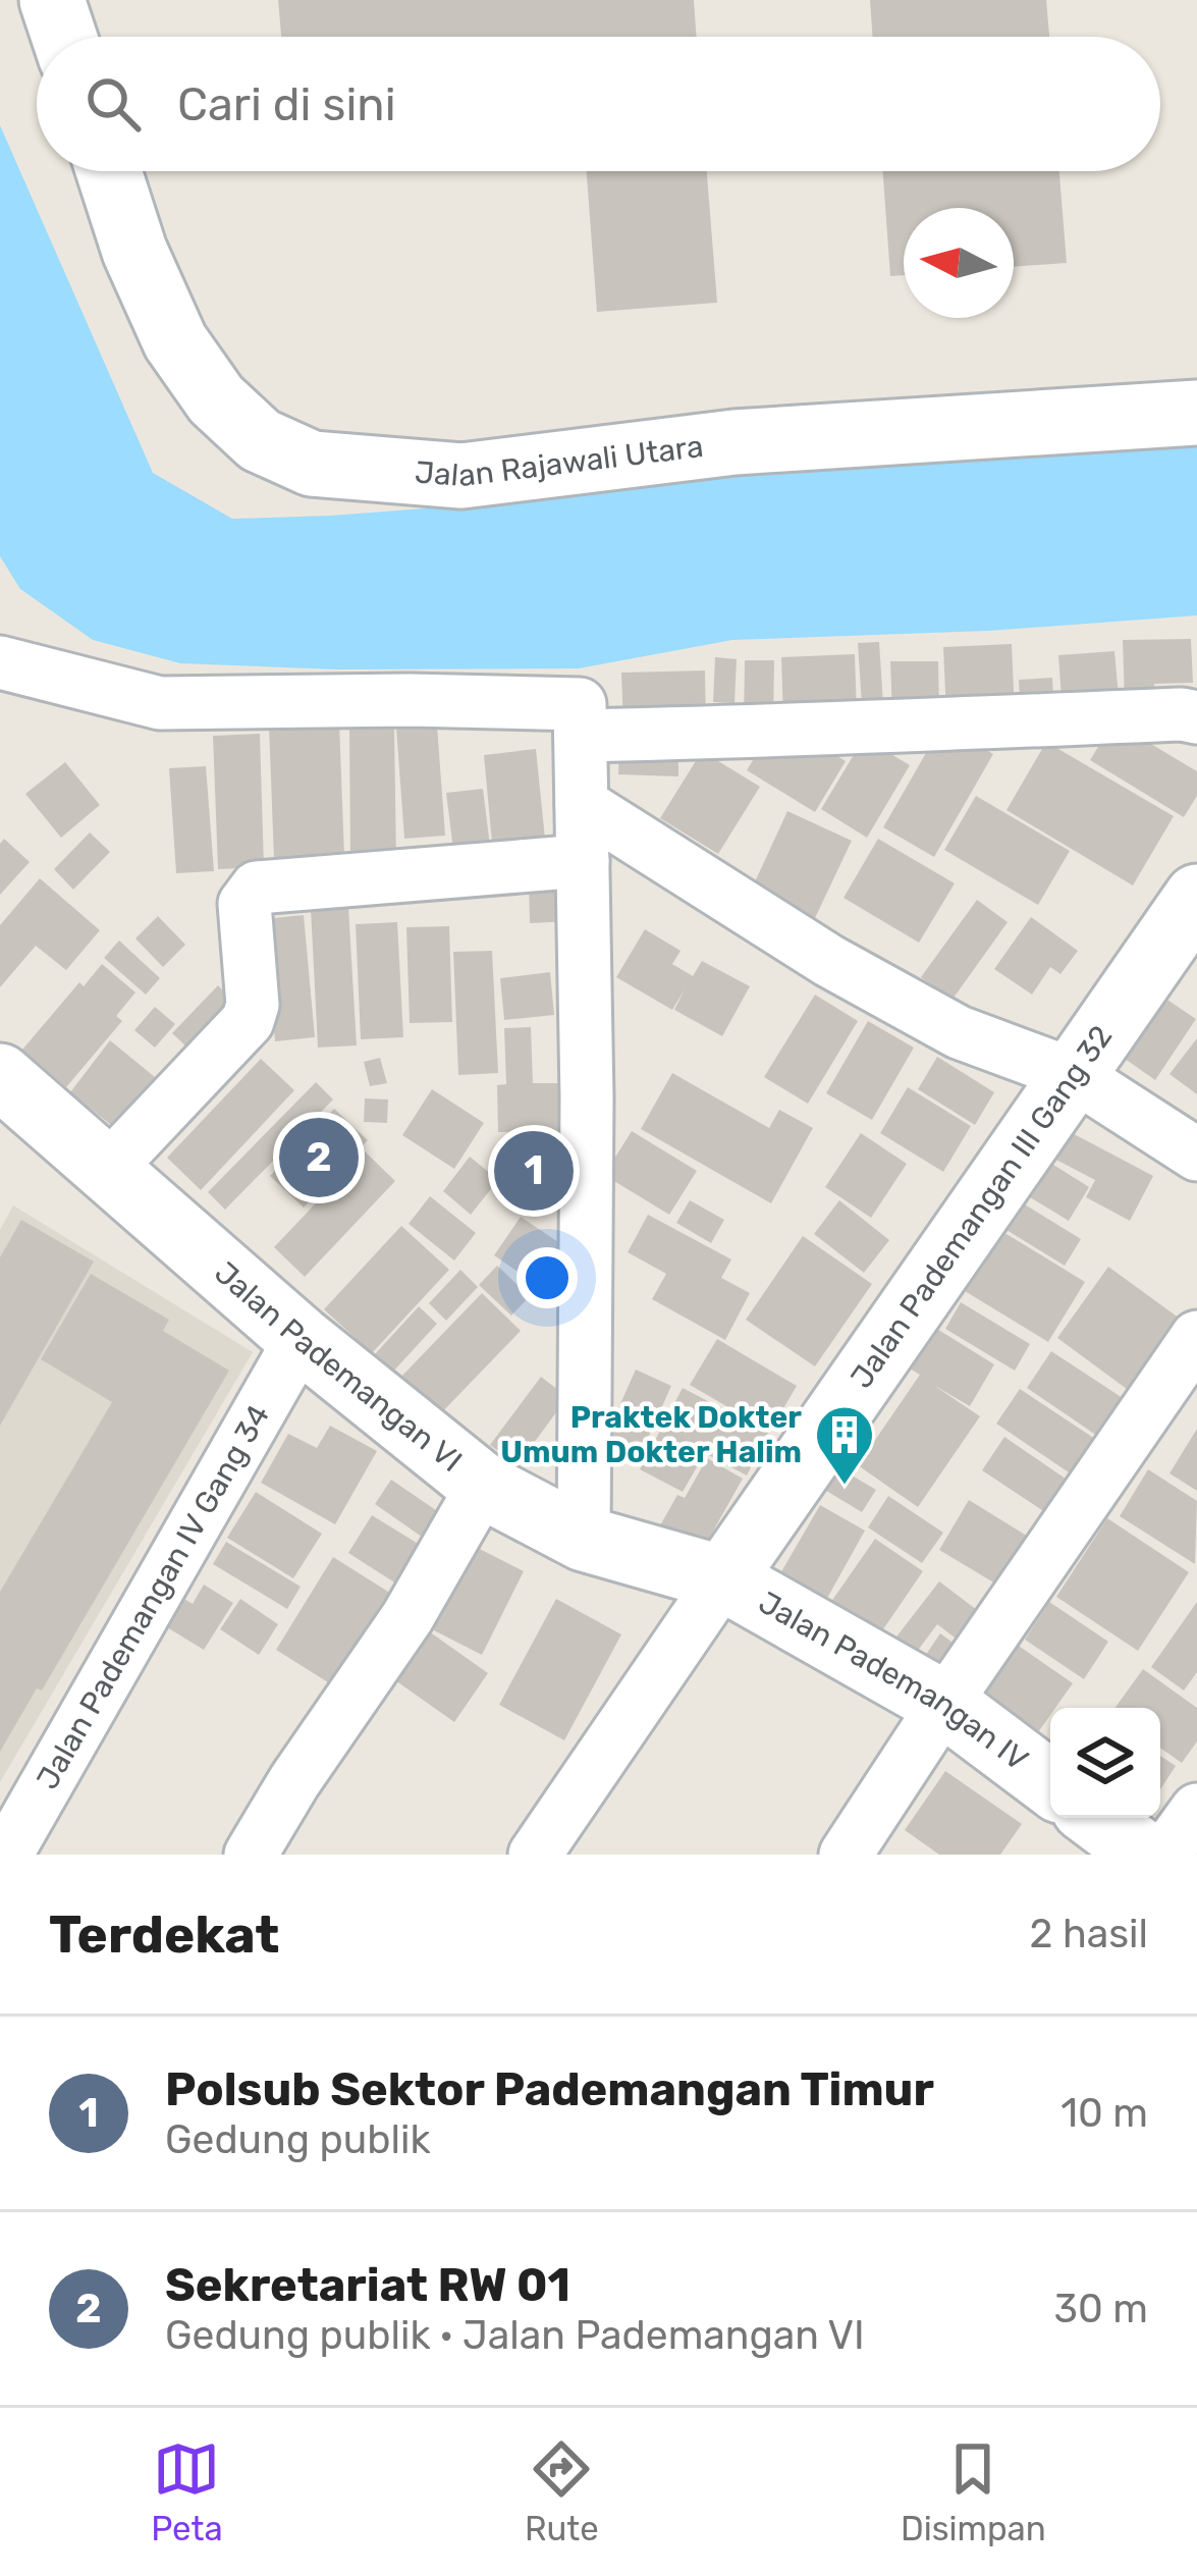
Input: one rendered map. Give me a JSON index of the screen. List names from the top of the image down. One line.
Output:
{"streets":{"street":["Jalan Rajawali Utara","Jalan Pademangan III Gang 32","Jalan Pademangan VI","Jalan Pademangan IV Gang 34","Jalan Pademangan IV"]},"crossings":[["Jalan Pademangan III Gang 32","Jalan Pademangan VI"],["Jalan Pademangan III Gang 32","Jalan Pademangan IV"],["Jalan Pademangan VI","Jalan Pademangan IV Gang 34"],["Jalan Pademangan VI","Jalan Pademangan IV"]],"places":{"building":["Praktek Dokter Umum Dokter Halim"]},"north":"left","page":{"search":"Cari di sini","pins":["2","1"],"heading":["Terdekat","2 hasil"],"list":[{"mark":"1","name":"Polsub Sektor Pademangan Timur","note":"Gedung publik","value":"10 m"},{"mark":"2","name":"Sekretariat RW 01","note":"Gedung publik · Jalan Pademangan VI","value":"30 m"}],"nav":["Peta","Rute","Disimpan"]}}
